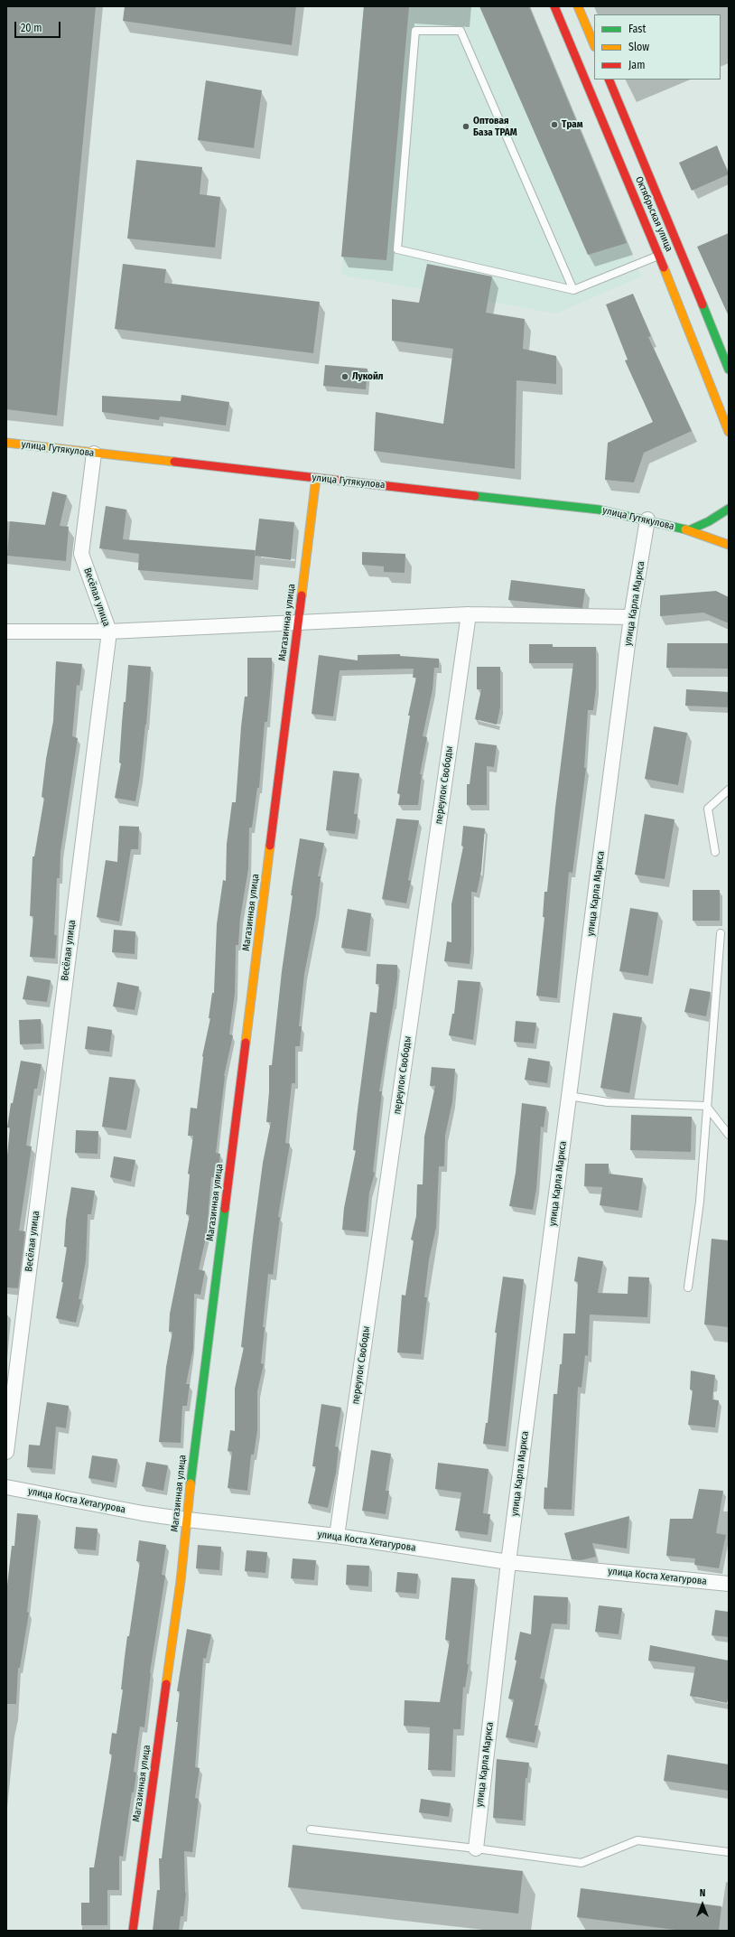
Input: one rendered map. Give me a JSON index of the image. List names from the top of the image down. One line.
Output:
{"streets":{"main road":["Октябрьская улица","улица Гутякулова","Магазинная улица"],"street":["Весёлая улица","улица Карла Маркса","переулок Свободы","улица Коста Хетагурова"]},"crossings":[["улица Гутякулова","Весёлая улица"],["улица Гутякулова","улица Карла Маркса"],["улица Гутякулова","Магазинная улица"],["улица Карла Маркса","улица Коста Хетагурова"],["Магазинная улица","улица Коста Хетагурова"],["переулок Свободы","улица Коста Хетагурова"]],"places":["Трам","Оптовая База ТРАМ","Лукойл"],"legend":["Fast","Slow","Jam"],"scale_bar":"20 m","north":"top"}
